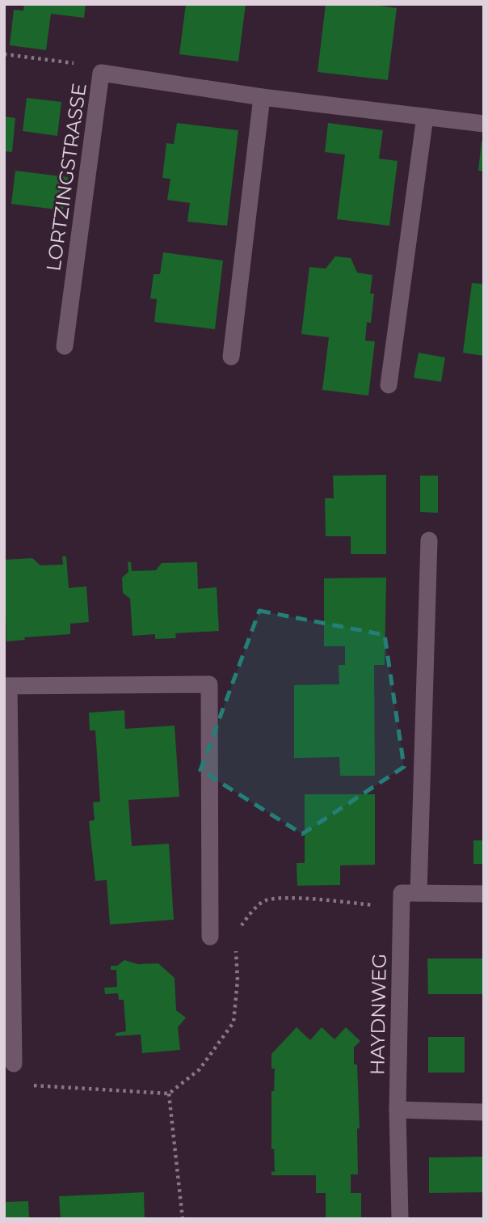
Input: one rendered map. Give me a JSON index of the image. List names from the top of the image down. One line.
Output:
{"streets":{"street":["LORTZINGSTRASSE","HAYDNWEG"]}}
